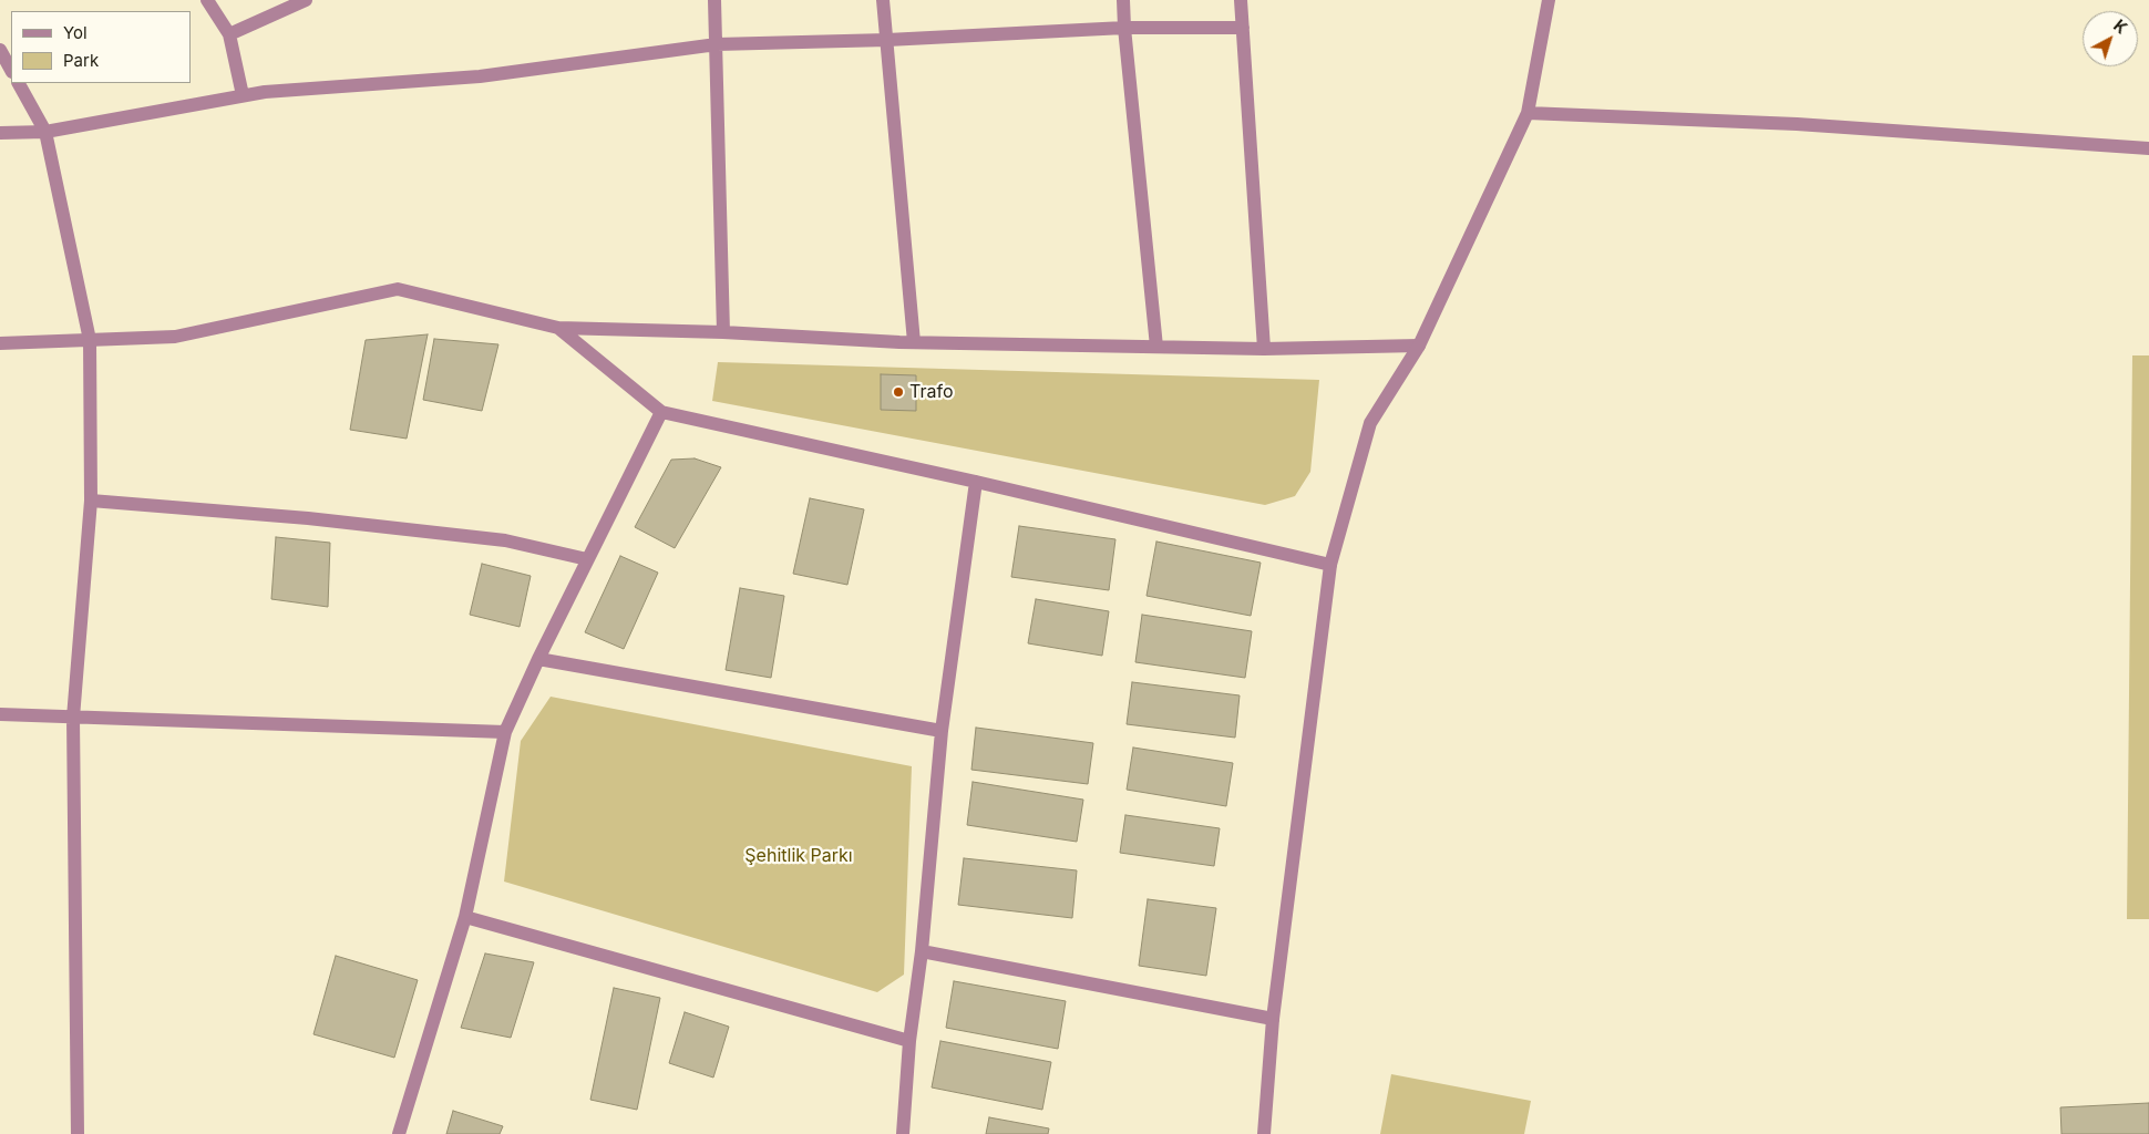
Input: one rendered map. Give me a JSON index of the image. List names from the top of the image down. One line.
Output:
{"parks":["Şehitlik Parkı"],"places":["Trafo"],"legend":["Yol","Park"],"north":"top right"}
